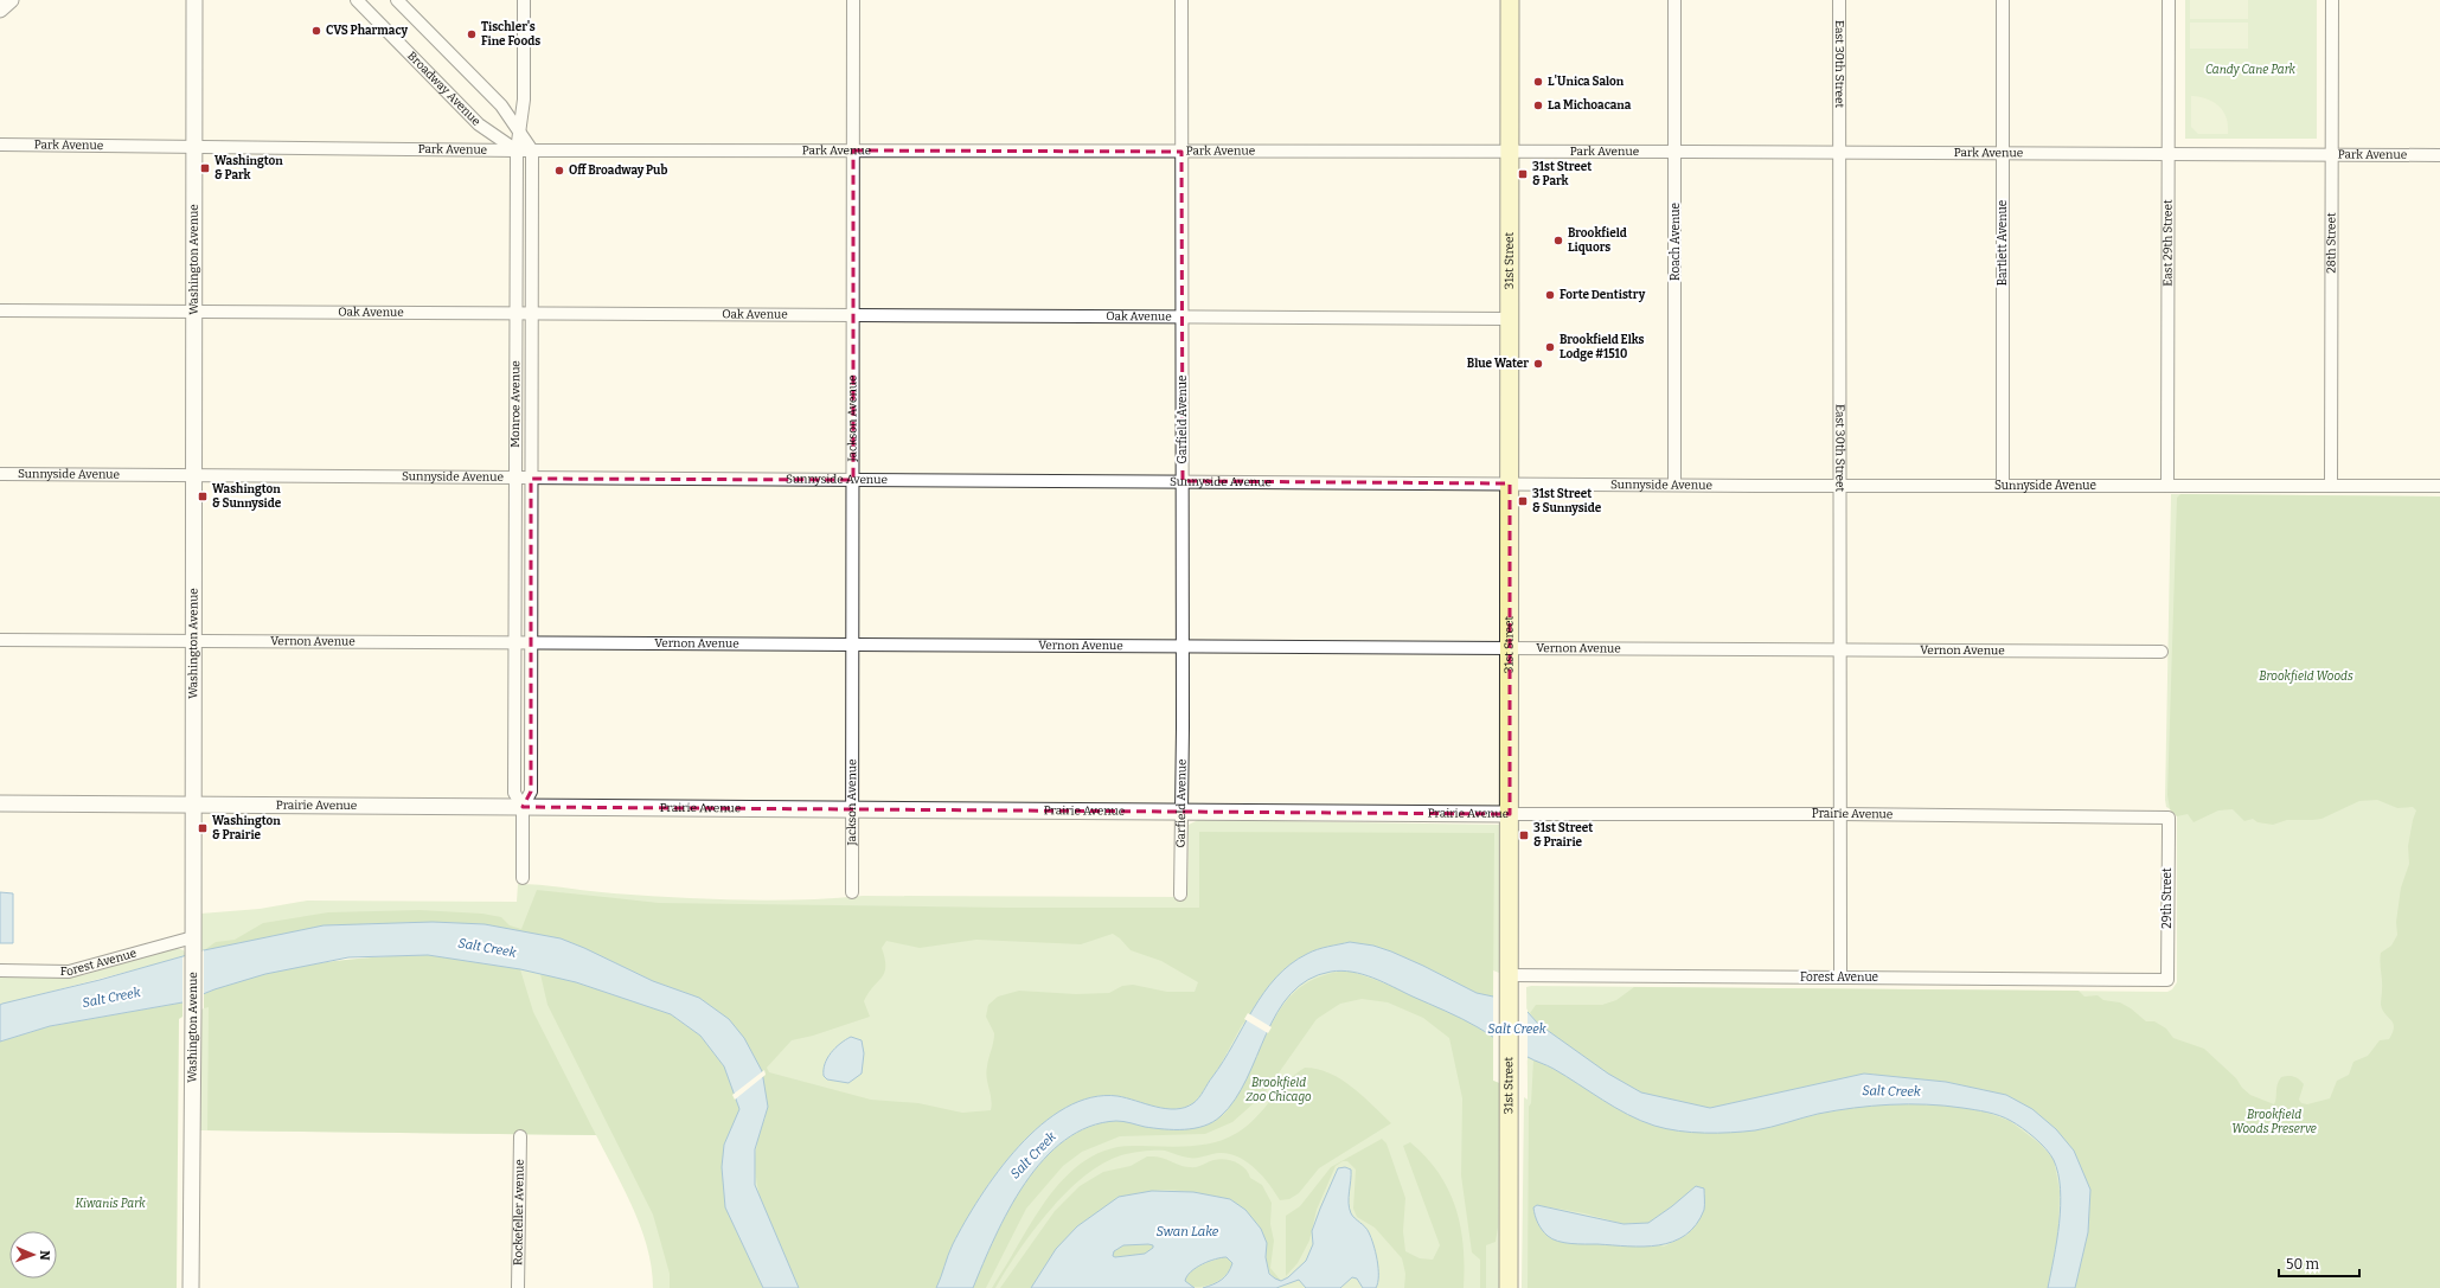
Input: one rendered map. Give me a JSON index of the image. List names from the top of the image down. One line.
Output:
{"streets":{"main road":["31st Street"],"street":["East 30th Street","Broadway Avenue","Park Avenue","Roach Avenue","Bartlett Avenue","East 29th Street","28th Street","Washington Avenue","Oak Avenue","Monroe Avenue","Jackson Avenue","Garfield Avenue","Sunnyside Avenue","Vernon Avenue","Prairie Avenue","29th Street","Forest Avenue","Rockefeller Avenue"]},"crossings":[["East 30th Street","Park Avenue"],["East 30th Street","Sunnyside Avenue"],["East 30th Street","Vernon Avenue"],["East 30th Street","Prairie Avenue"],["East 30th Street","Forest Avenue"],["Broadway Avenue","Park Avenue"],["Broadway Avenue","Monroe Avenue"],["Park Avenue","Roach Avenue"],["Park Avenue","Bartlett Avenue"],["Park Avenue","East 29th Street"],["Park Avenue","28th Street"],["Park Avenue","Washington Avenue"],["Park Avenue","31st Street"],["Park Avenue","Monroe Avenue"],["Park Avenue","Jackson Avenue"],["Park Avenue","Garfield Avenue"],["Roach Avenue","Sunnyside Avenue"],["Bartlett Avenue","Sunnyside Avenue"],["East 29th Street","Sunnyside Avenue"],["28th Street","Sunnyside Avenue"],["Washington Avenue","Oak Avenue"],["Washington Avenue","Sunnyside Avenue"],["Washington Avenue","Vernon Avenue"],["Washington Avenue","Prairie Avenue"],["Washington Avenue","Forest Avenue"],["31st Street","Oak Avenue"],["31st Street","Sunnyside Avenue"],["31st Street","Vernon Avenue"],["31st Street","Prairie Avenue"],["31st Street","Forest Avenue"],["Oak Avenue","Monroe Avenue"],["Oak Avenue","Jackson Avenue"],["Oak Avenue","Garfield Avenue"],["Monroe Avenue","Sunnyside Avenue"],["Monroe Avenue","Vernon Avenue"],["Monroe Avenue","Prairie Avenue"],["Jackson Avenue","Sunnyside Avenue"],["Jackson Avenue","Vernon Avenue"],["Jackson Avenue","Prairie Avenue"],["Garfield Avenue","Sunnyside Avenue"],["Garfield Avenue","Vernon Avenue"],["Garfield Avenue","Prairie Avenue"],["Prairie Avenue","29th Street"],["29th Street","Forest Avenue"]],"water":["Salt Creek","Swan Lake"],"parks":["Candy Cane Park","Brookfield Woods","Brookfield Zoo Chicago","Brookfield Woods Preserve","Kiwanis Park"],"places":{"other":["CVS Pharmacy","Tischler's Fine Foods","L'Unica Salon","La Michoacana","Off Broadway Pub","Brookfield Liquors","Forte Dentistry","Brookfield Elks Lodge #1510","Blue Water"],"transit":["Washington & Park","31st Street & Park","Washington & Sunnyside","31st Street & Sunnyside","Washington & Prairie","31st Street & Prairie"]},"scale_bar":"50 m","north":"right"}
